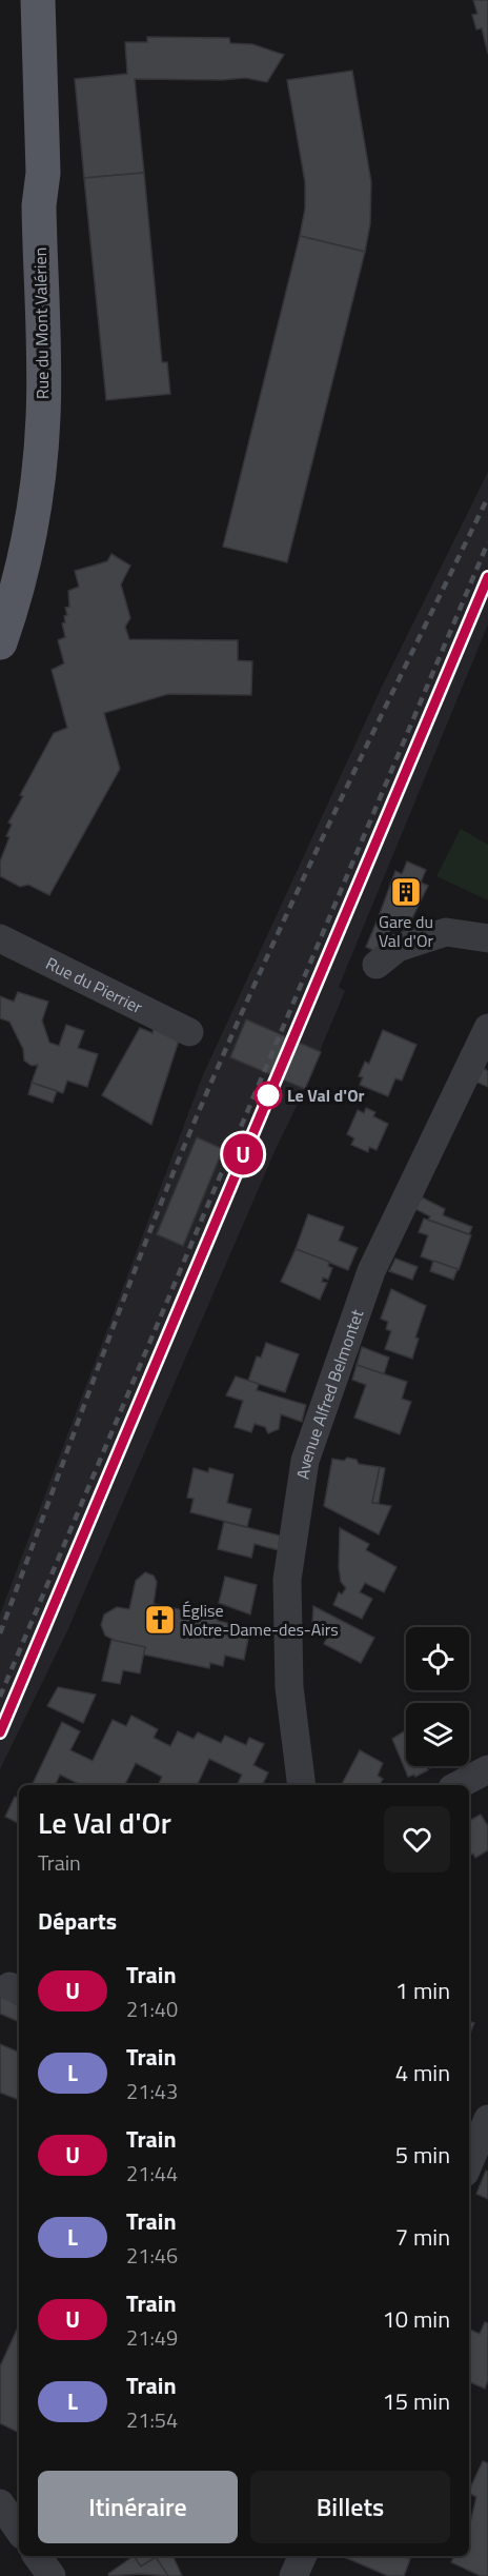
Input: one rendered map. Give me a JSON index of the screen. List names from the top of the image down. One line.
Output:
{"streets":{"main road":["Rue du Mont Valérien"],"street":["Rue du Pierrier","Avenue Alfred Belmontet"]},"places":{"building":["Gare du Val d'Or"],"other":["Le Val d'Or"],"church":["Église Notre-Dame-des-Airs"]},"page":{"on_map":"U","heading":[["Le Val d'Or","Train"],"Départs"],"list":[{"mark":"U","name":"Train","note":"21:40","value":"1 min"},{"mark":"L","name":"Train","note":"21:43","value":"4 min"},{"mark":"U","name":"Train","note":"21:44","value":"5 min"},{"mark":"L","name":"Train","note":"21:46","value":"7 min"},{"mark":"U","name":"Train","note":"21:49","value":"10 min"},{"mark":"L","name":"Train","note":"21:54","value":"15 min"}],"buttons":["Itinéraire","Billets"]}}
